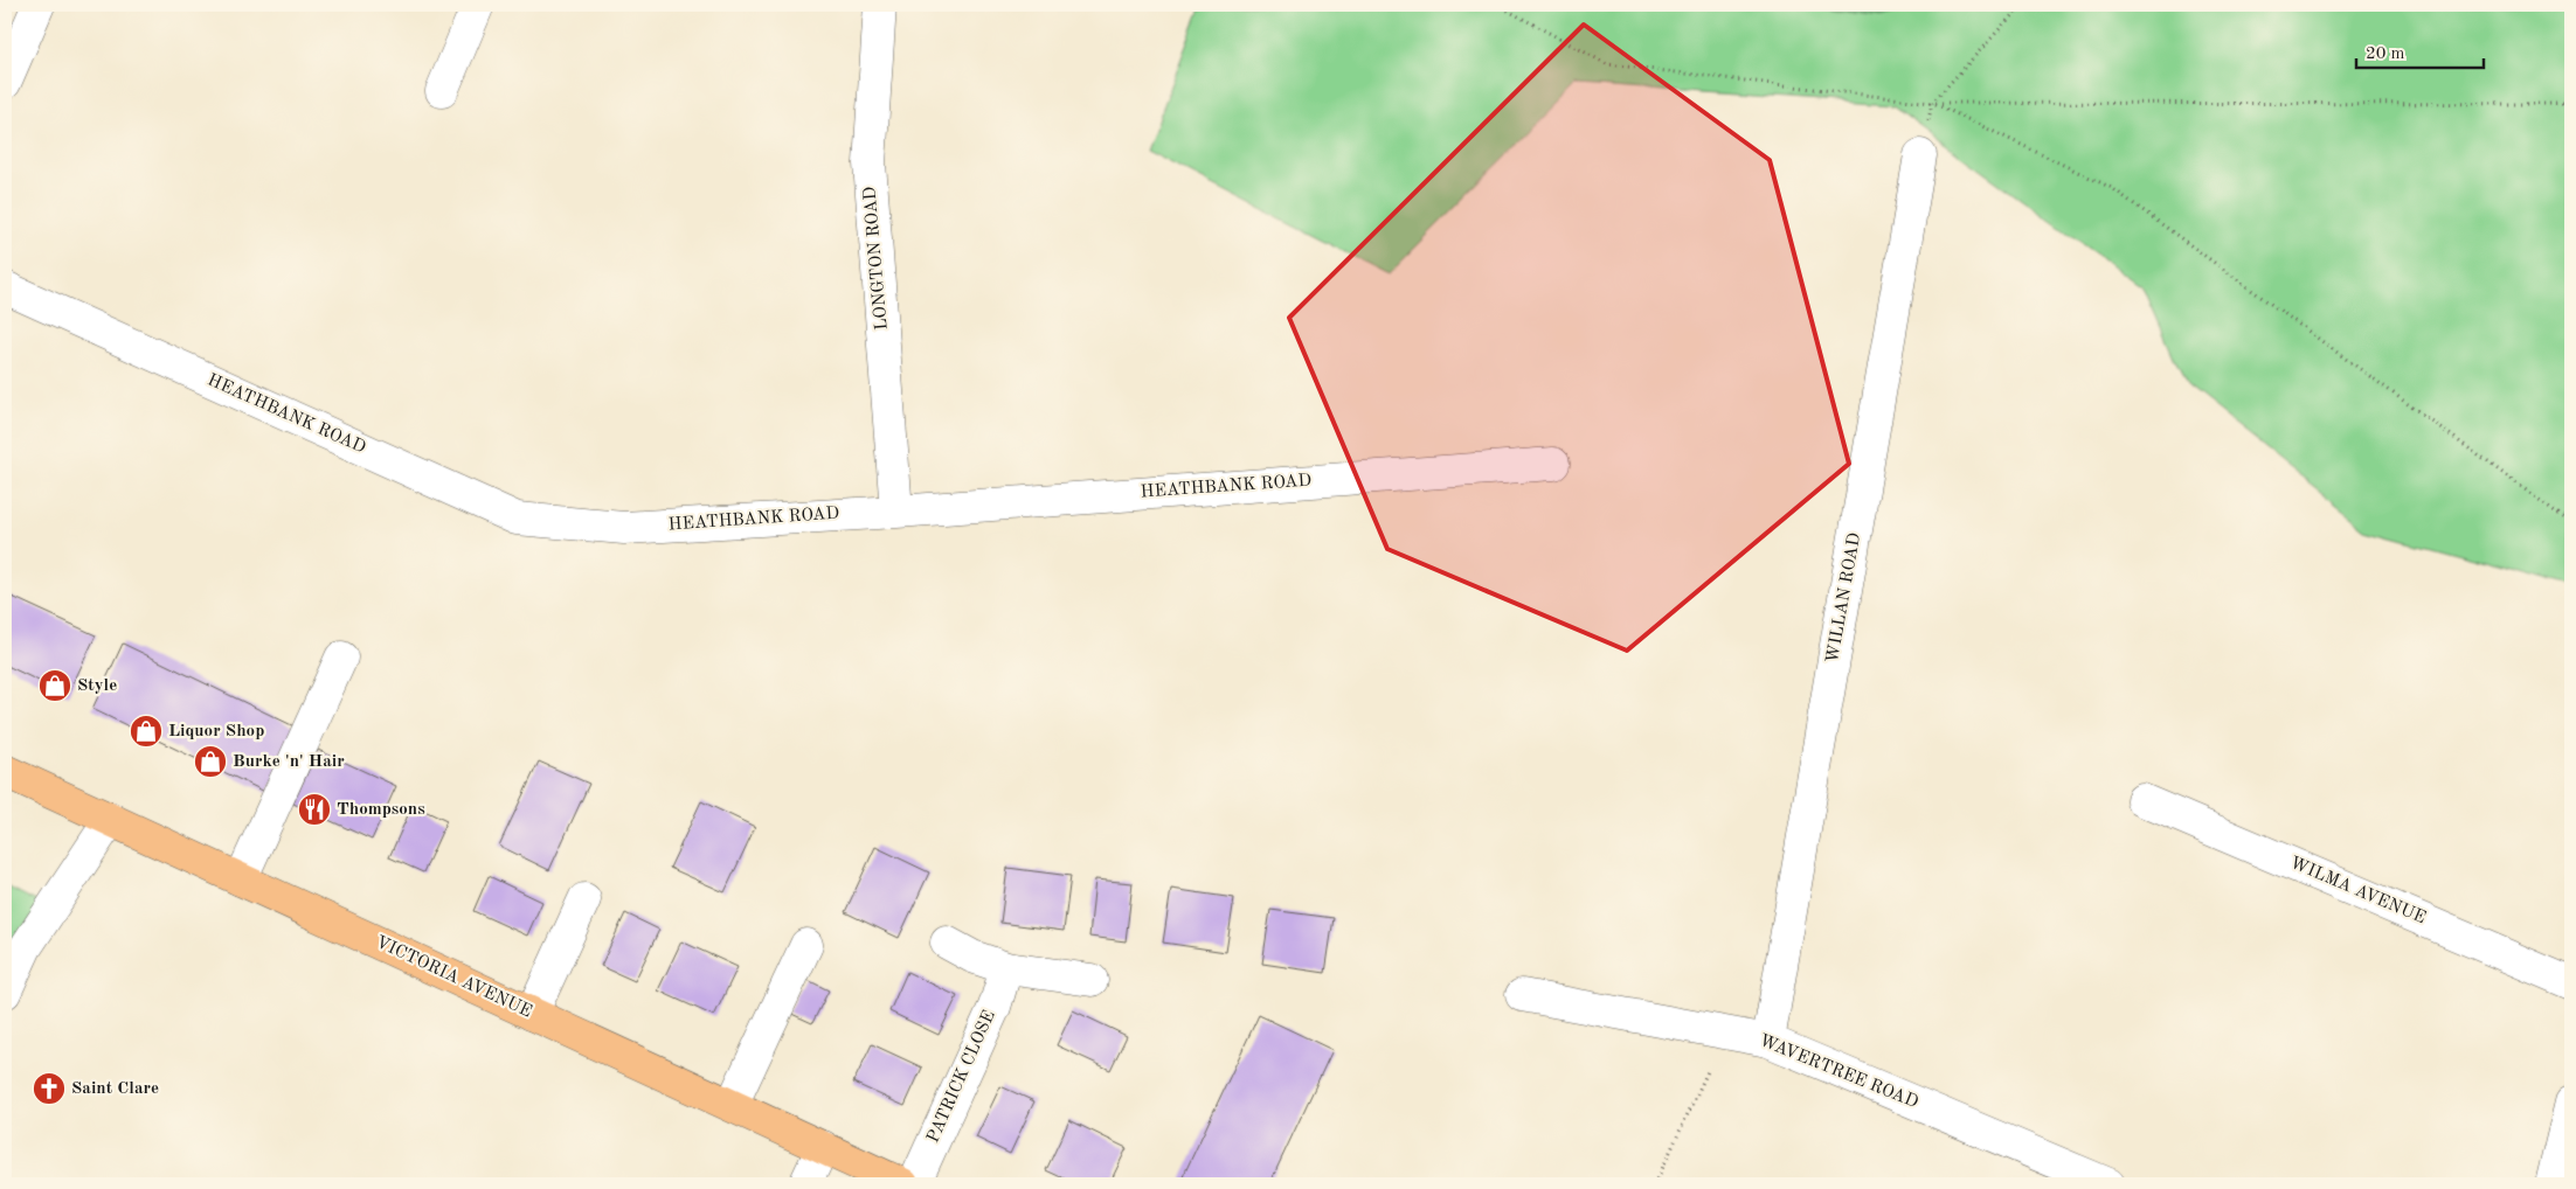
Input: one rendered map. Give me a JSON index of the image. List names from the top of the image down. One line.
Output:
{"streets":{"main road":["VICTORIA AVENUE"],"street":["LONGTON ROAD","HEATHBANK ROAD","WILLAN ROAD","WILMA AVENUE","WAVERTREE ROAD","PATRICK CLOSE"]},"crossings":[["LONGTON ROAD","HEATHBANK ROAD"],["WILLAN ROAD","WAVERTREE ROAD"]],"places":{"shop":["Style","Liquor Shop","Burke 'n' Hair"],"restaurant":["Thompsons"],"church":["Saint Clare"]},"scale_bar":"20 m"}
